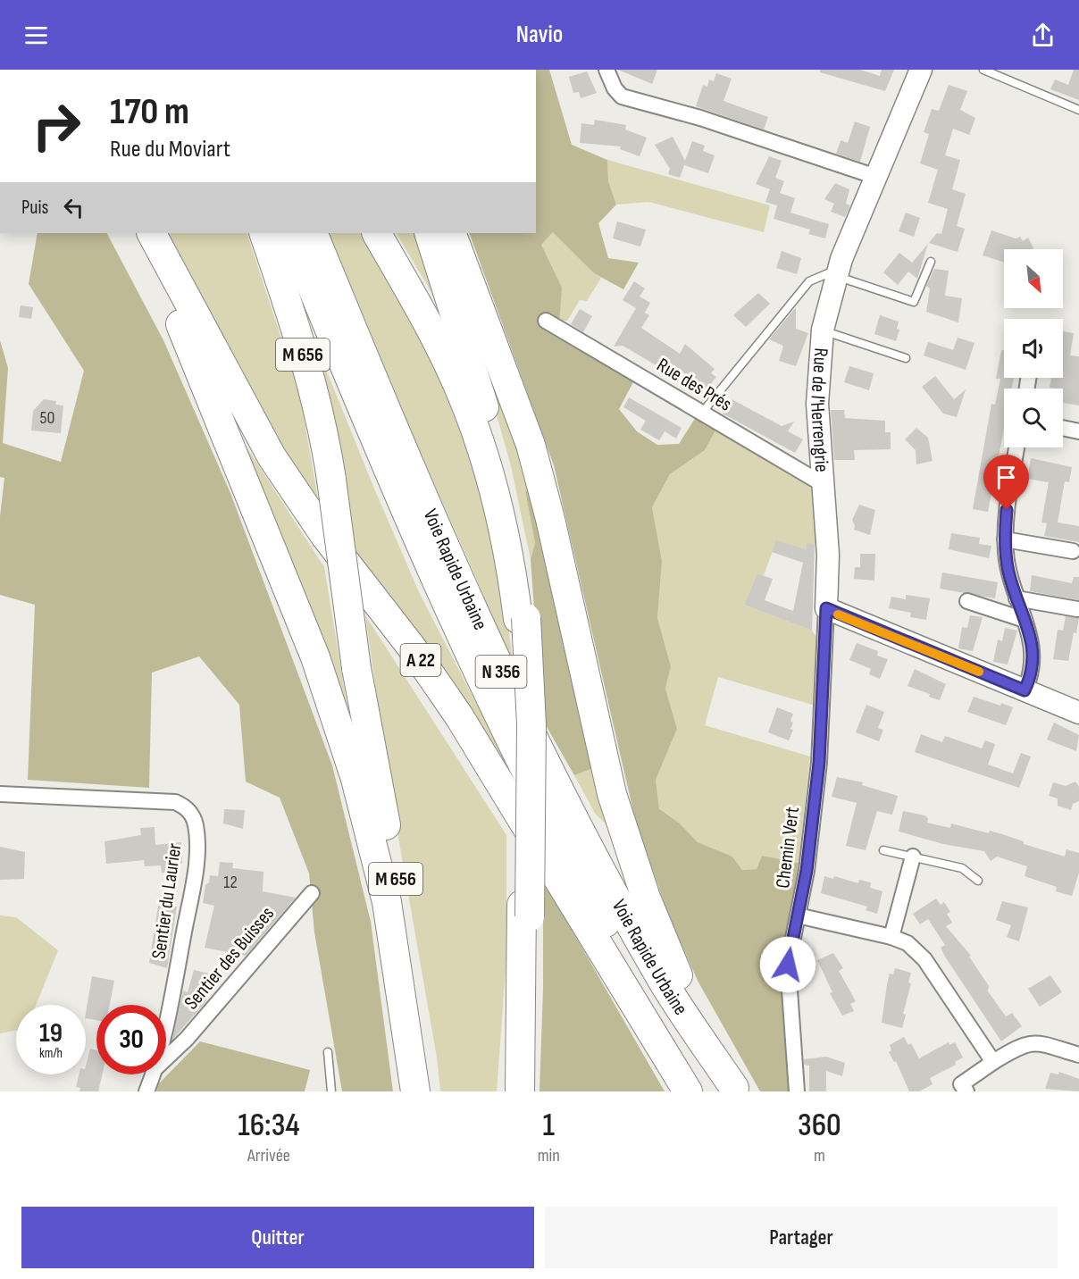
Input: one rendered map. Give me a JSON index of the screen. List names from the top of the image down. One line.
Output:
{"streets":{"highway":["M 656","Voie Rapide Urbaine","A 22","N 356"],"street":["Rue des Prés","Rue de l'Herrengrie","Chemin Vert","Sentier du Laurier","Sentier des Buisses"]},"crossings":[["Rue des Prés","Rue de l'Herrengrie"],["Rue de l'Herrengrie","Chemin Vert"]],"house_numbers":["50","12"],"north":"bottom right","page":{"header":"Navio","turn":["170 m","Rue du Moviart"],"then":"Puis","speed":"19 km/h","limit":"30","eta":["16:34","Arrivée","1","min","360","m"],"buttons":["Quitter","Partager"]}}
